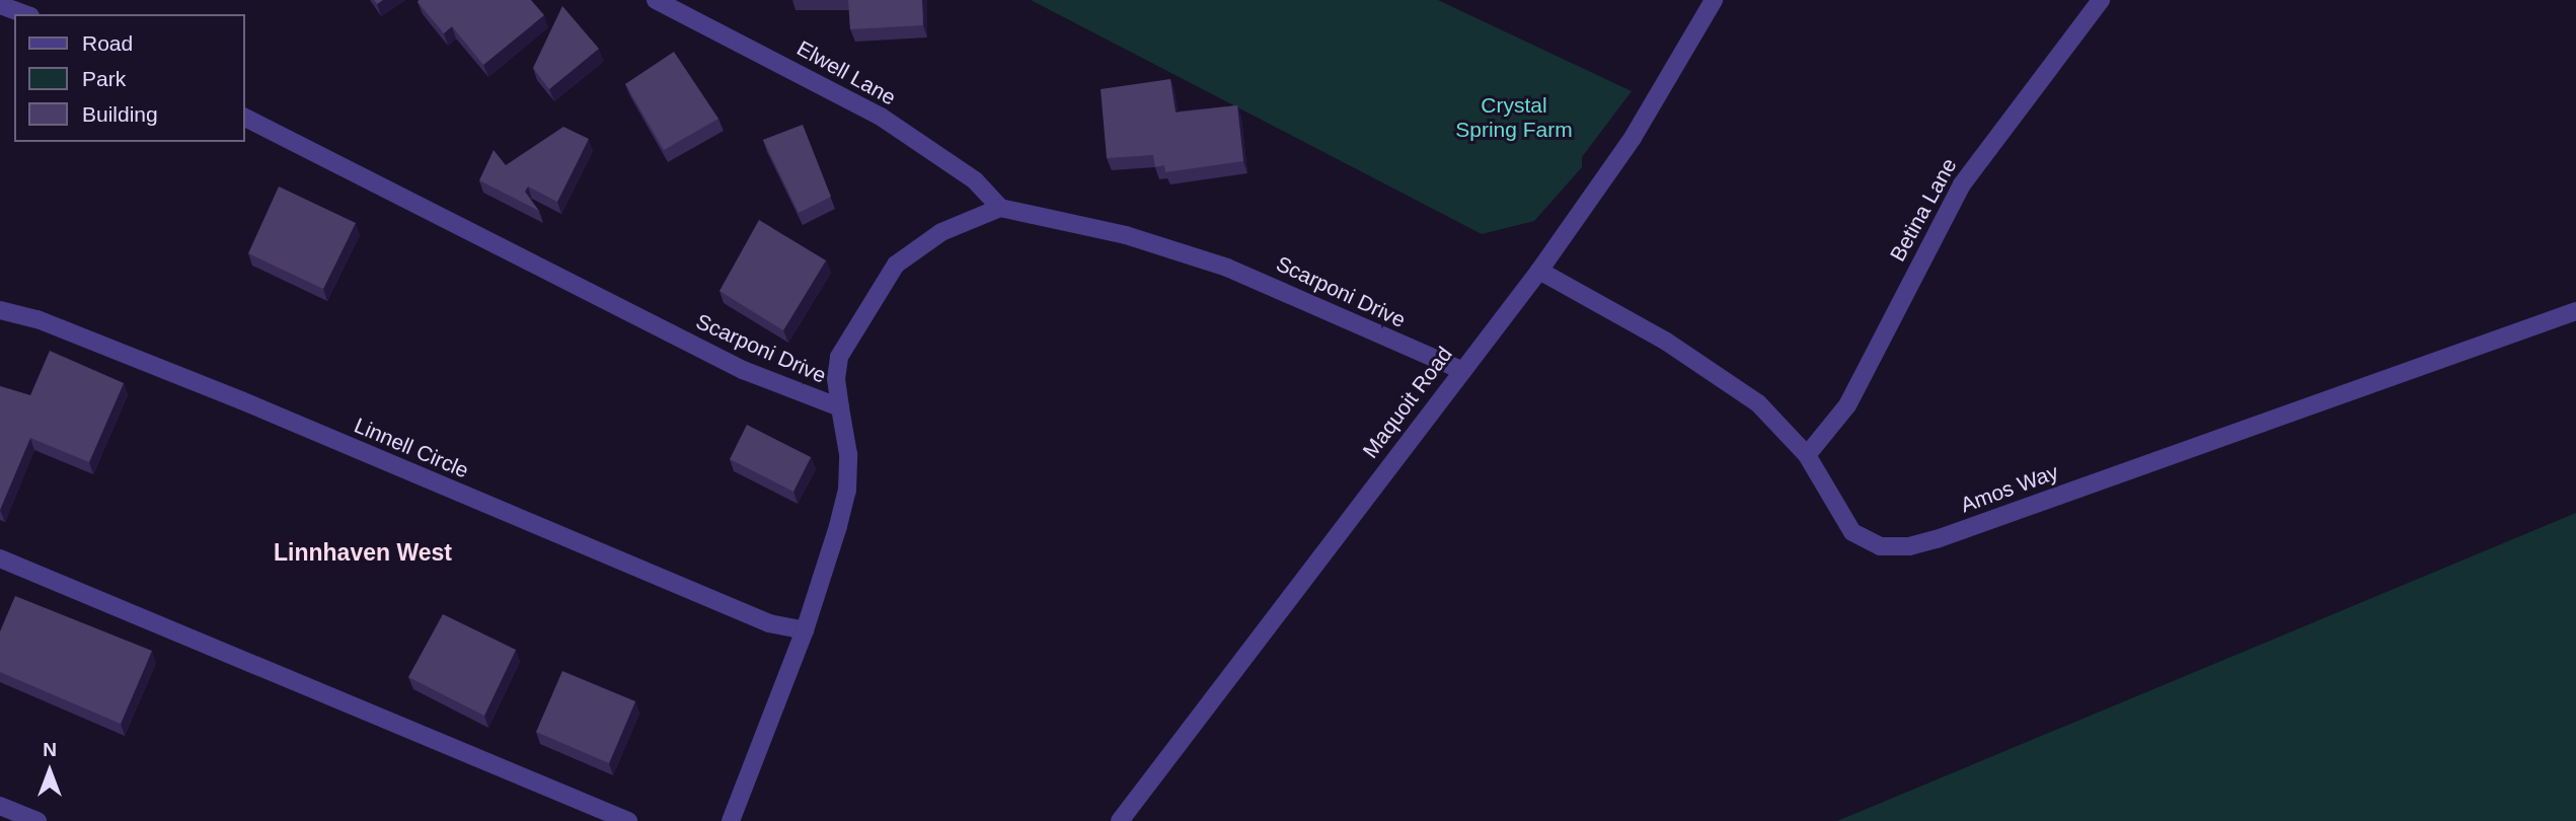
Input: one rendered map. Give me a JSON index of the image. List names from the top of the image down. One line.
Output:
{"streets":{"street":["Elwell Lane","Betina Lane","Scarponi Drive","Maquoit Road","Linnell Circle","Amos Way"]},"crossings":[["Elwell Lane","Scarponi Drive"],["Betina Lane","Amos Way"],["Scarponi Drive","Maquoit Road"],["Maquoit Road","Amos Way"]],"districts":["Linnhaven West"],"parks":["Crystal Spring Farm"],"legend":["Road","Park","Building"],"north":"top"}
